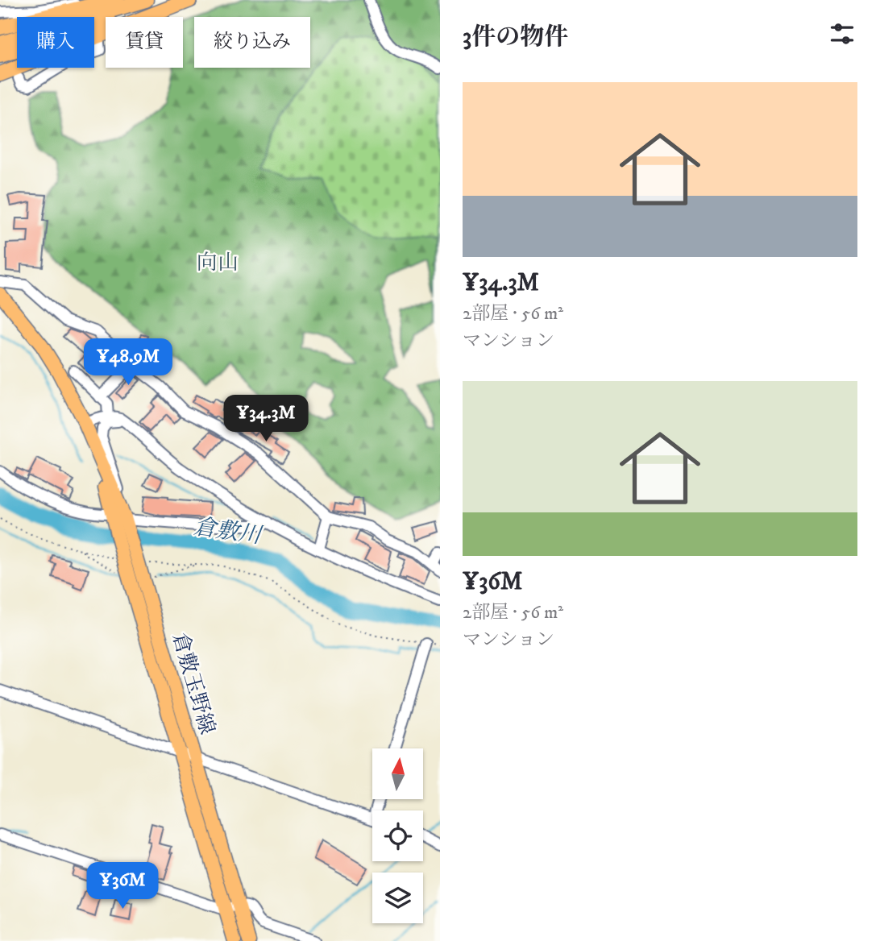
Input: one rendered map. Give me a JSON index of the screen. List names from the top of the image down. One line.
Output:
{"streets":{"main road":["倉敷玉野線"]},"water":["倉敷川"],"parks":["向山"],"north":"top","page":{"heading":"3件の物件","chip":["購入","賃貸","絞り込み"],"list":[{"name":"¥34.3M","note":"2部屋 · 56 m² · マンション"},{"name":"¥36M","note":"2部屋 · 56 m² · マンション"}],"price":["¥48.9M","¥34.3M","¥36M"]}}
